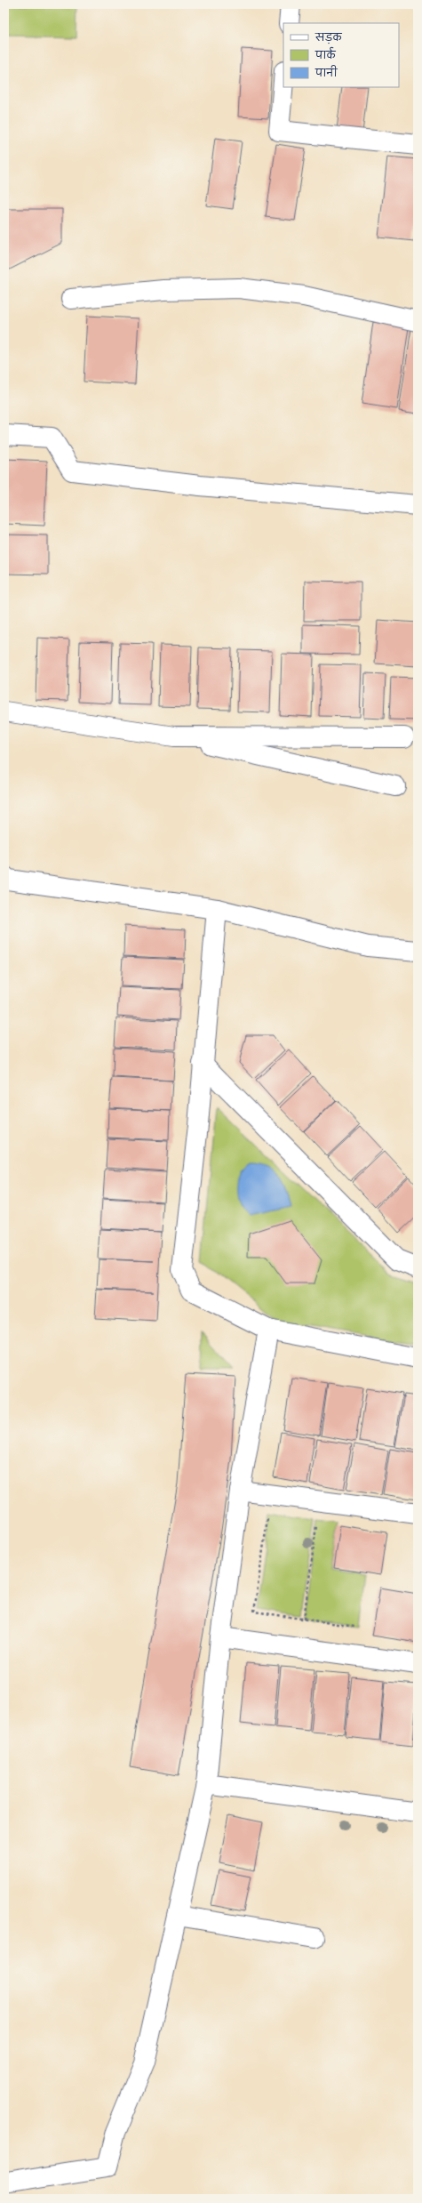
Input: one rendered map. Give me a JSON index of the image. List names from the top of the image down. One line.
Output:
{"legend":["सड़क","पार्क","पानी"]}
